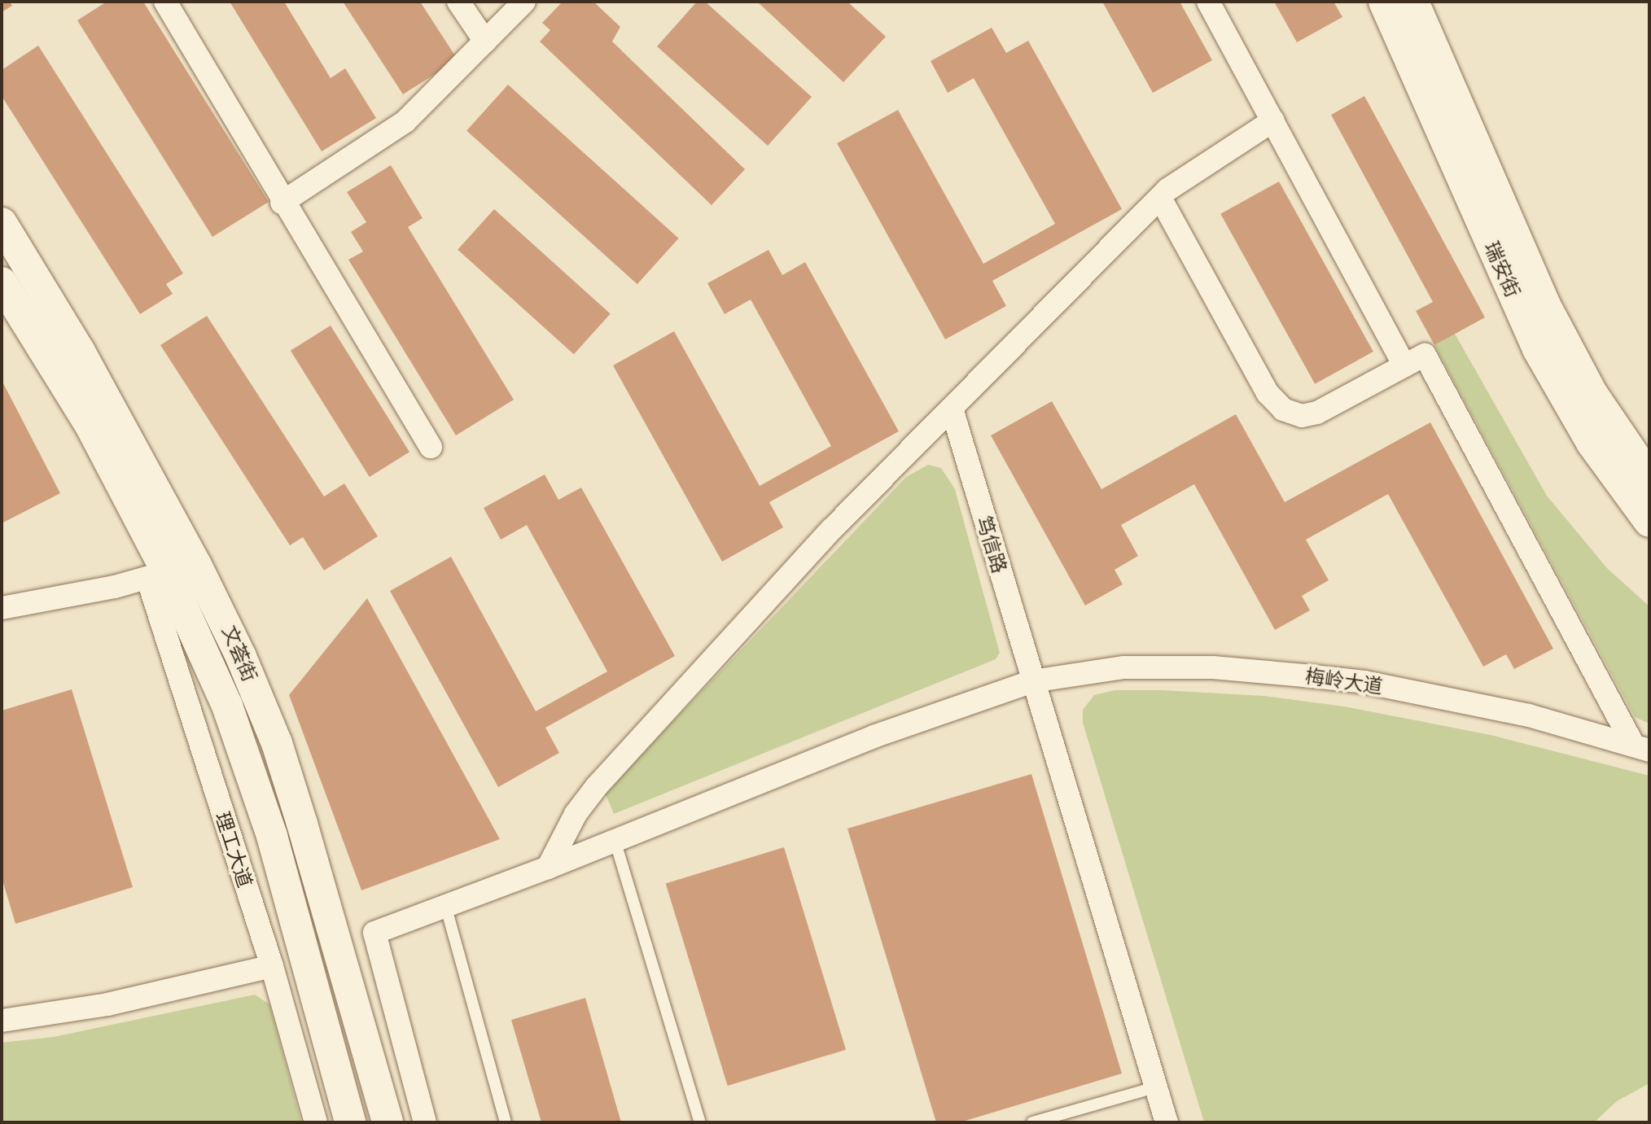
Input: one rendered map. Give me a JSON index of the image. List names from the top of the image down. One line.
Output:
{"streets":{"main road":["瑞安街","文荟街"],"street":["笃信路","梅岭大道","理工大道"]},"crossings":[["笃信路","梅岭大道"],["文荟街","理工大道"]]}
